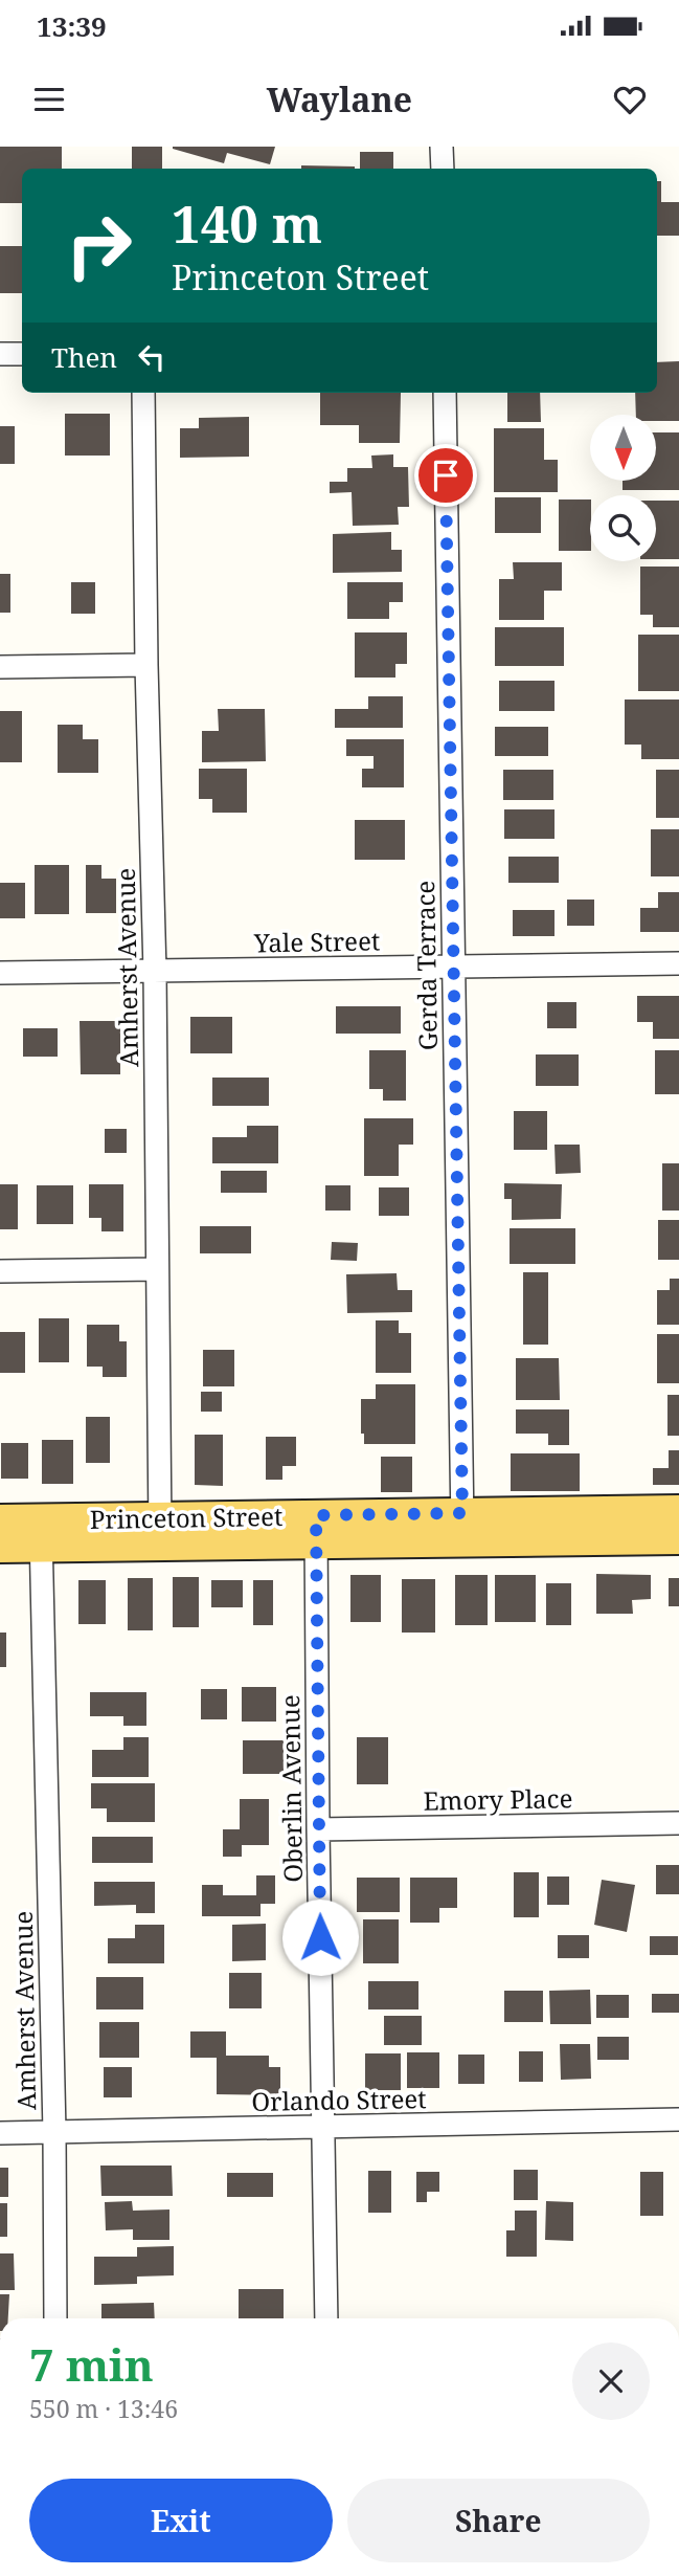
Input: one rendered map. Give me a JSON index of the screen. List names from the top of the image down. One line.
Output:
{"streets":{"main road":["Princeton Street"],"street":["Yale Street","Gerda Terrace","Amherst Avenue","Oberlin Avenue","Emory Place","Orlando Street"]},"crossings":[["Yale Street","Gerda Terrace"],["Yale Street","Amherst Avenue"],["Gerda Terrace","Princeton Street"],["Amherst Avenue","Princeton Street"],["Amherst Avenue","Orlando Street"],["Princeton Street","Oberlin Avenue"],["Oberlin Avenue","Emory Place"],["Oberlin Avenue","Orlando Street"]],"north":"bottom","page":{"status":"13:39","header":"Waylane","turn":["140 m","Princeton Street"],"then":"Then","heading":["7 min","550 m · 13:46"],"buttons":["Exit","Share"]}}
